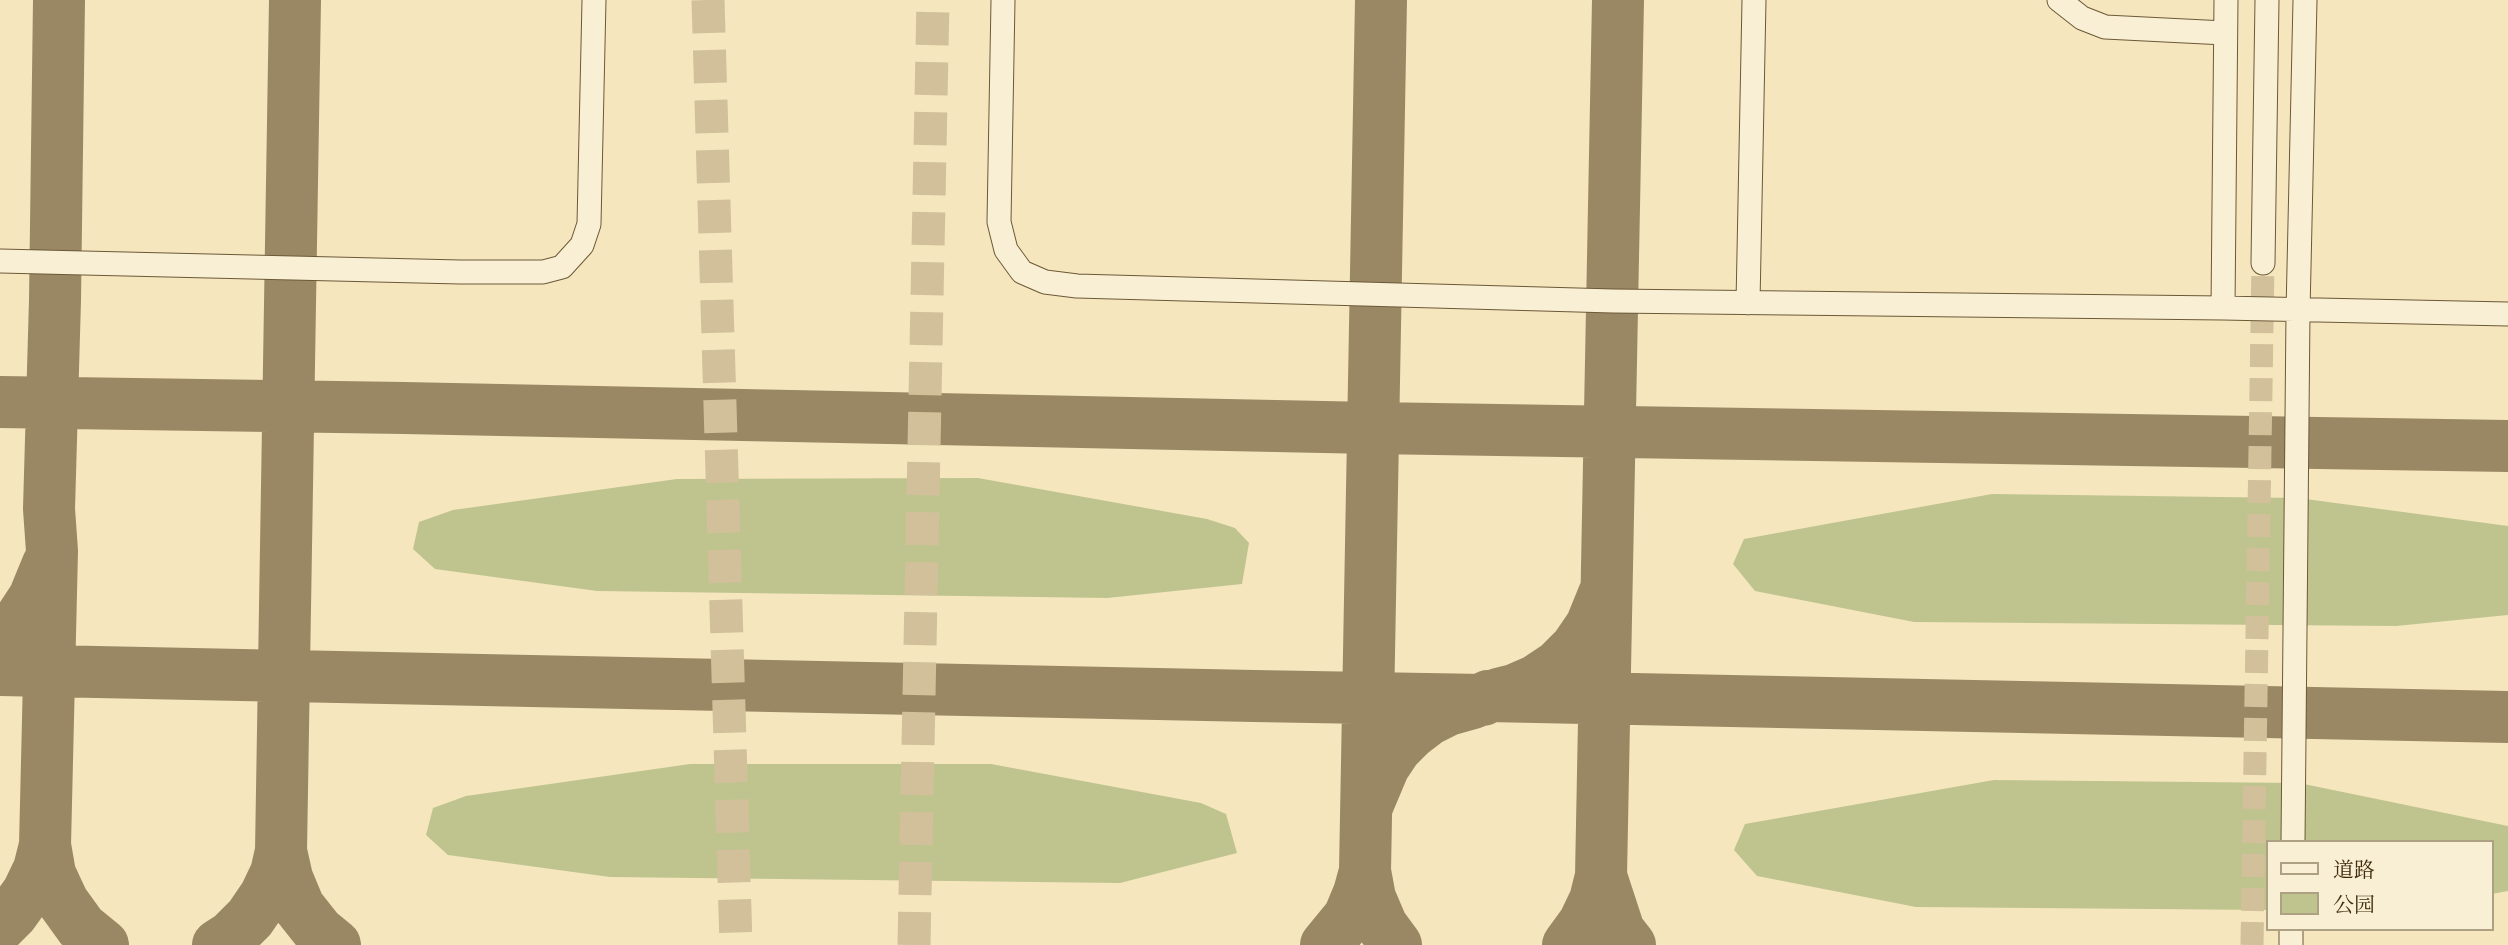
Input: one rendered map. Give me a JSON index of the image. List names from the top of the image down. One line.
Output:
{"legend":["道路","公园"]}
